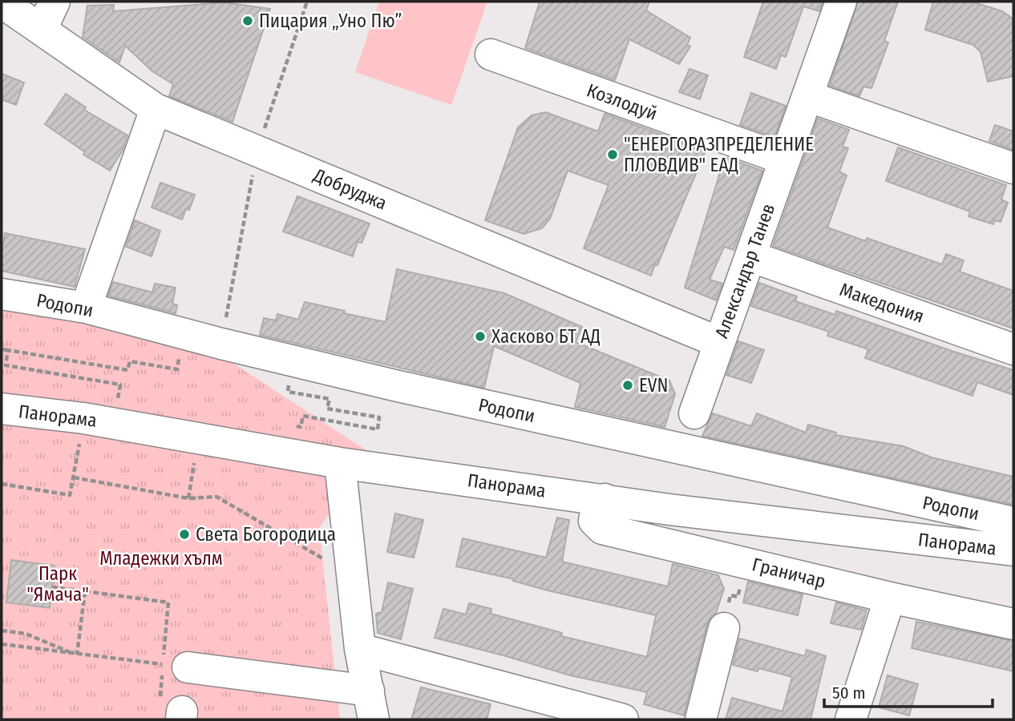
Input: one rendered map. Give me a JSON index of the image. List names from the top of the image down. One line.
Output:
{"streets":{"street":["Козлодуй","Добруджа","Александър Танев","Македония","Родопи","Панорама","Граничар"]},"crossings":[["Козлодуй","Александър Танев"],["Добруджа","Александър Танев"],["Александър Танев","Македония"],["Панорама","Граничар"]],"parks":["Младежки хълм","Парк \"Ямача\""],"places":["Пицария „Уно Пю”","\"ЕНЕРГОРАЗПРЕДЕЛЕНИЕ ПЛОВДИВ\" ЕАД","Хасково БТ АД","EVN","Света Богородица"],"scale_bar":"50 m"}
